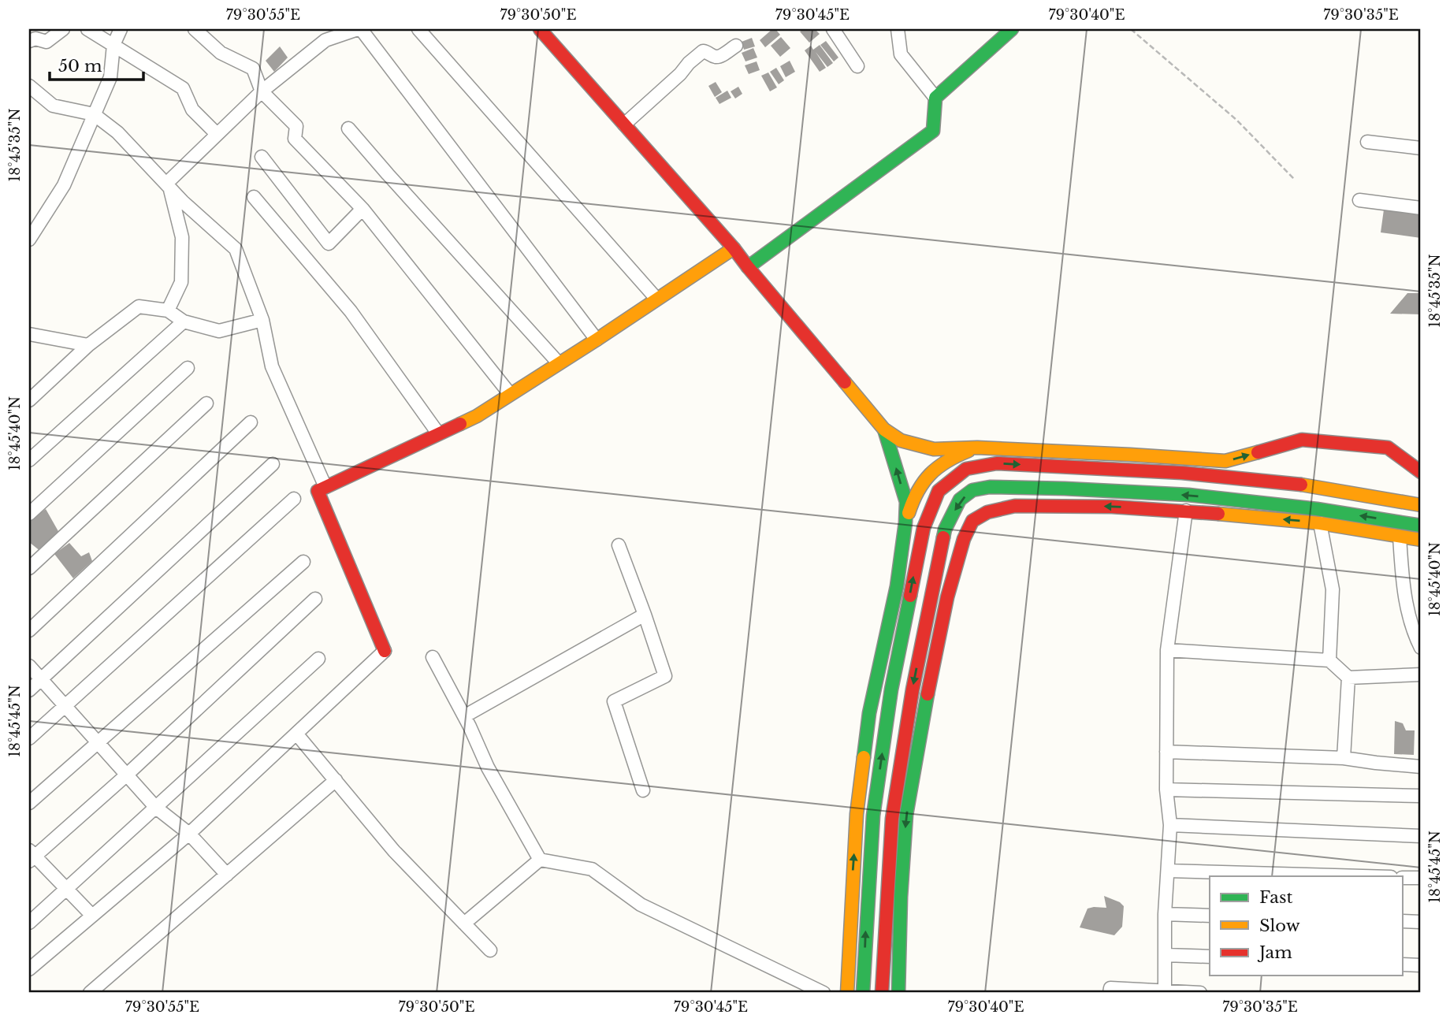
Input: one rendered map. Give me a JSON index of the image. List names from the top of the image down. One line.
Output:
{"legend":["Fast","Slow","Jam"],"scale_bar":"50 m","coordinates":["79°30'55\"E","79°30'50\"E","79°30'45\"E","79°30'40\"E","79°30'35\"E","18°45'35\"N","18°45'40\"N","18°45'45\"N"]}
